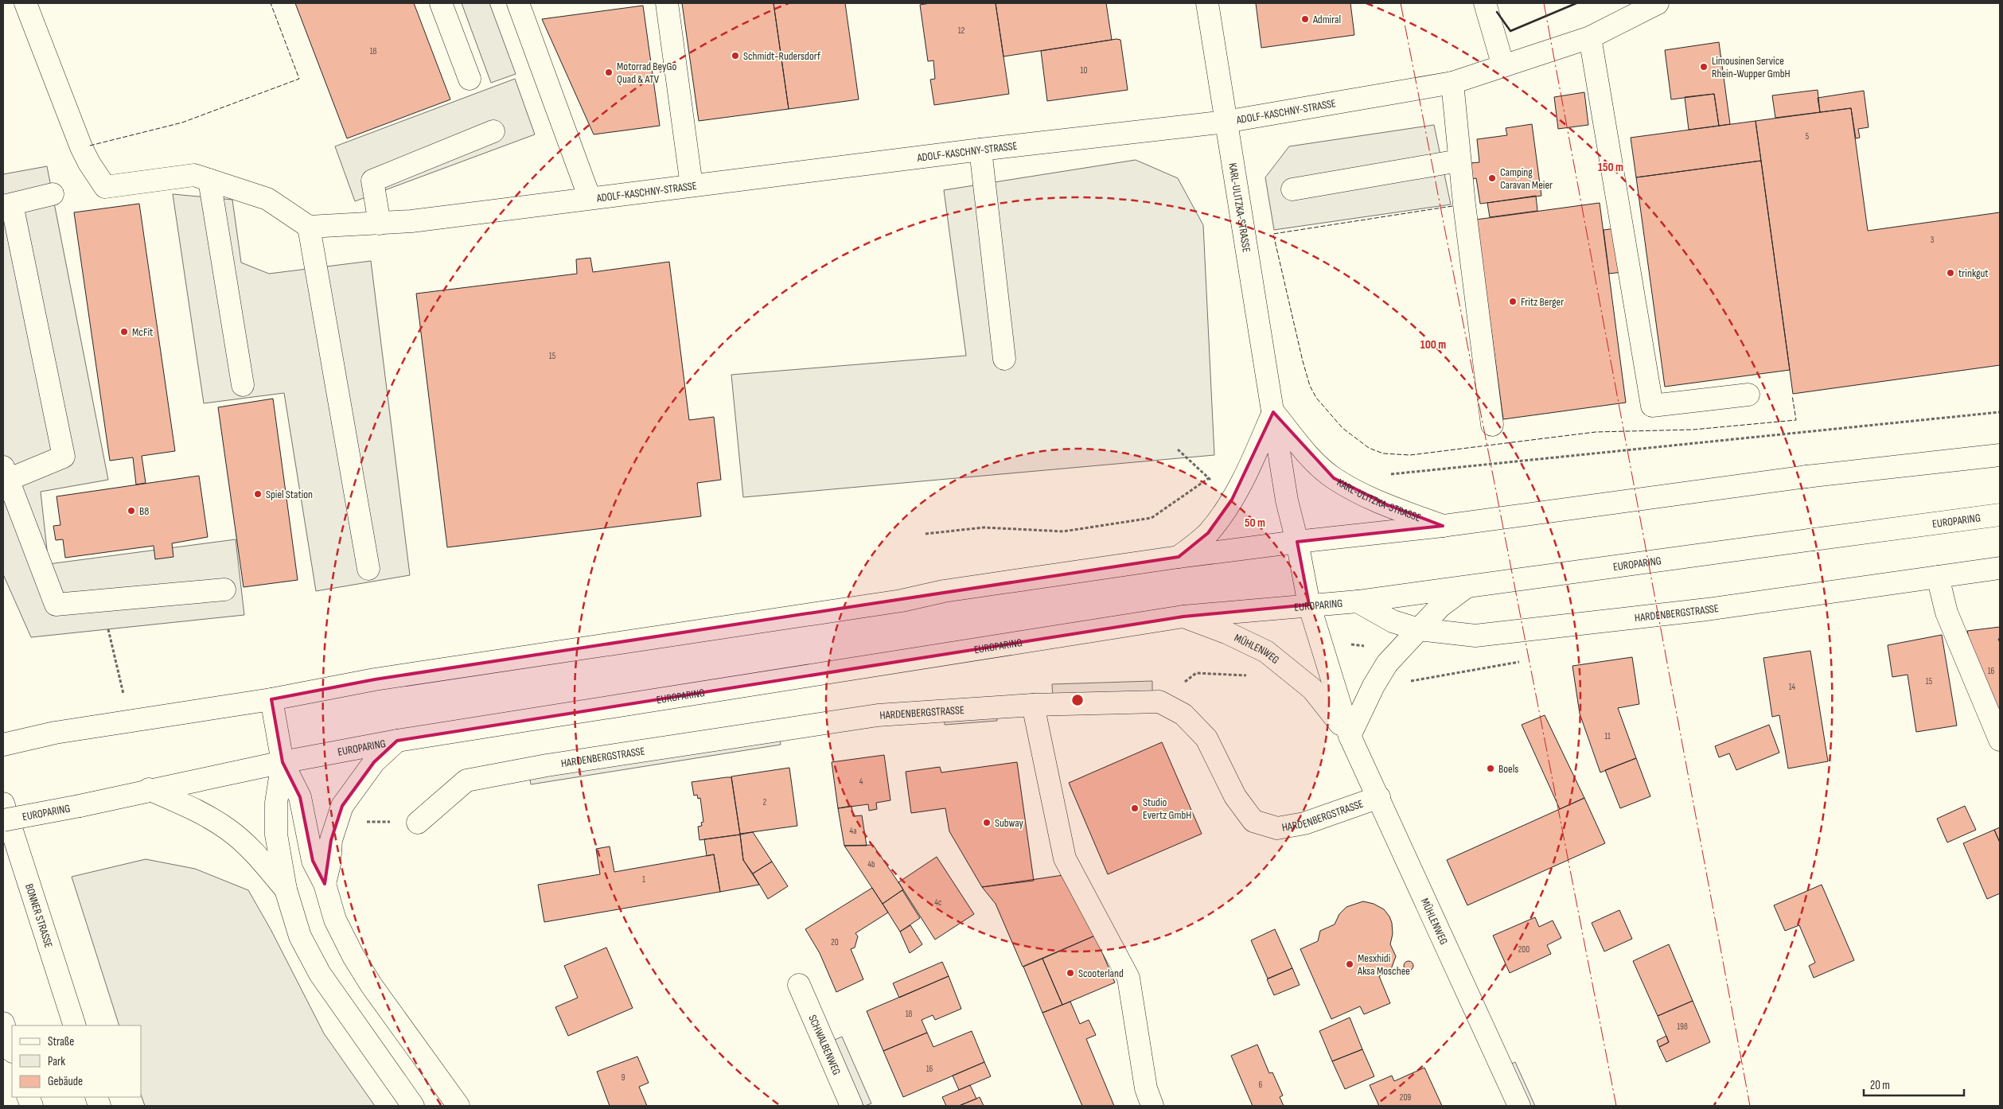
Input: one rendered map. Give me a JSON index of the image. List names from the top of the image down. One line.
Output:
{"streets":{"main road":["ADOLF-KASCHNY-STRASSE","KARL-ULITZKA-STRASSE","EUROPARING","HARDENBERGSTRASSE","MÜHLENWEG","BONNER STRASSE","SCHWALBENWEG"]},"crossings":[["ADOLF-KASCHNY-STRASSE","KARL-ULITZKA-STRASSE"],["KARL-ULITZKA-STRASSE","EUROPARING"],["KARL-ULITZKA-STRASSE","MÜHLENWEG"],["EUROPARING","HARDENBERGSTRASSE"],["EUROPARING","MÜHLENWEG"],["HARDENBERGSTRASSE","MÜHLENWEG"]],"places":["Admiral","Schmidt-Rudersdorf","Limousinen Service Rhein-Wupper GmbH","Motorrad BeyGo Quad & ATV","Camping Caravan Meier","trinkgut","Fritz Berger","McFit","Spiel Station","B8","Boels","Studio Evertz GmbH","Subway","Mesxhidi Aksa Moschee","Scooterland"],"house_numbers":["12","18","10","5","3","15","16","15","14","11","4","2","4a","4b","1","4c","20","200","18","198","16","9","6","209"],"legend":["Straße","Park","Gebäude"],"scale_bar":"20 m","rings":["150 m","100 m","50 m"]}
